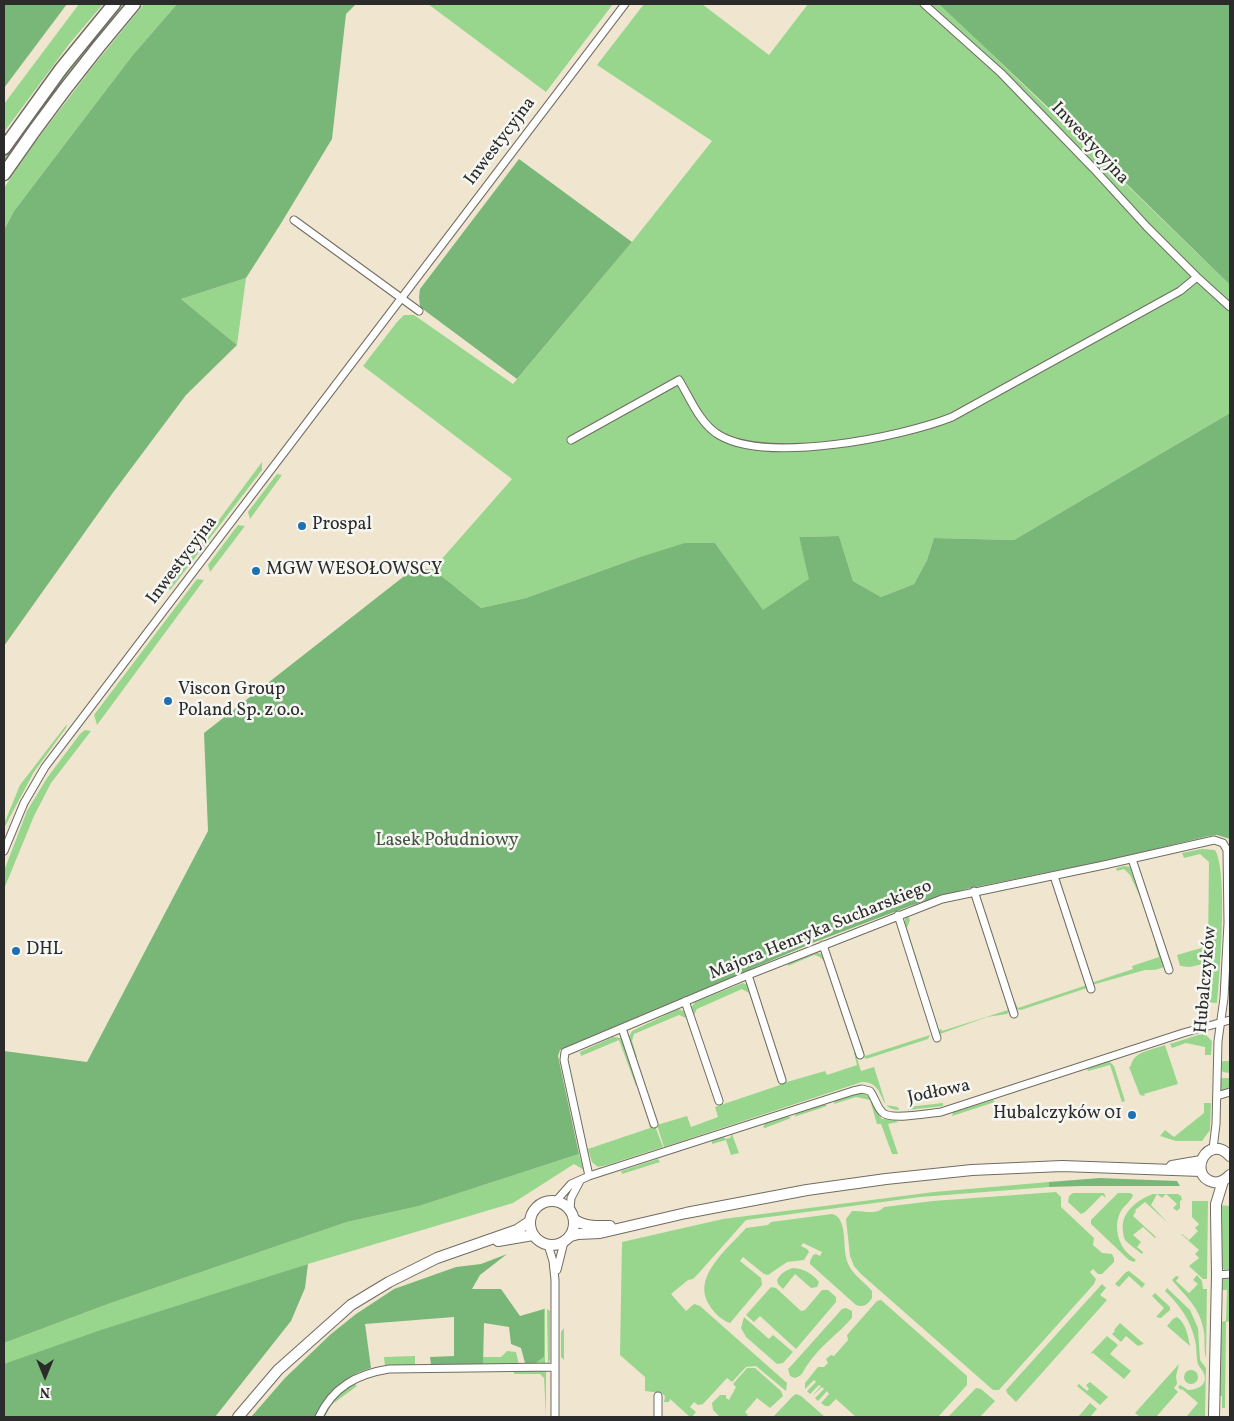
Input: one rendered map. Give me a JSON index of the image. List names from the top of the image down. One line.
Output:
{"streets":{"street":["Inwestycyjna","Majora Henryka Sucharskiego","Hubalczyków","Jodłowa"]},"crossings":[["Majora Henryka Sucharskiego","Hubalczyków"],["Majora Henryka Sucharskiego","Jodłowa"],["Hubalczyków","Jodłowa"]],"parks":["Lasek Południowy"],"places":["Prospal","MGW WESOŁOWSCY","Viscon Group Poland Sp. z o.o.","DHL","Hubalczyków 01"],"north":"bottom"}
